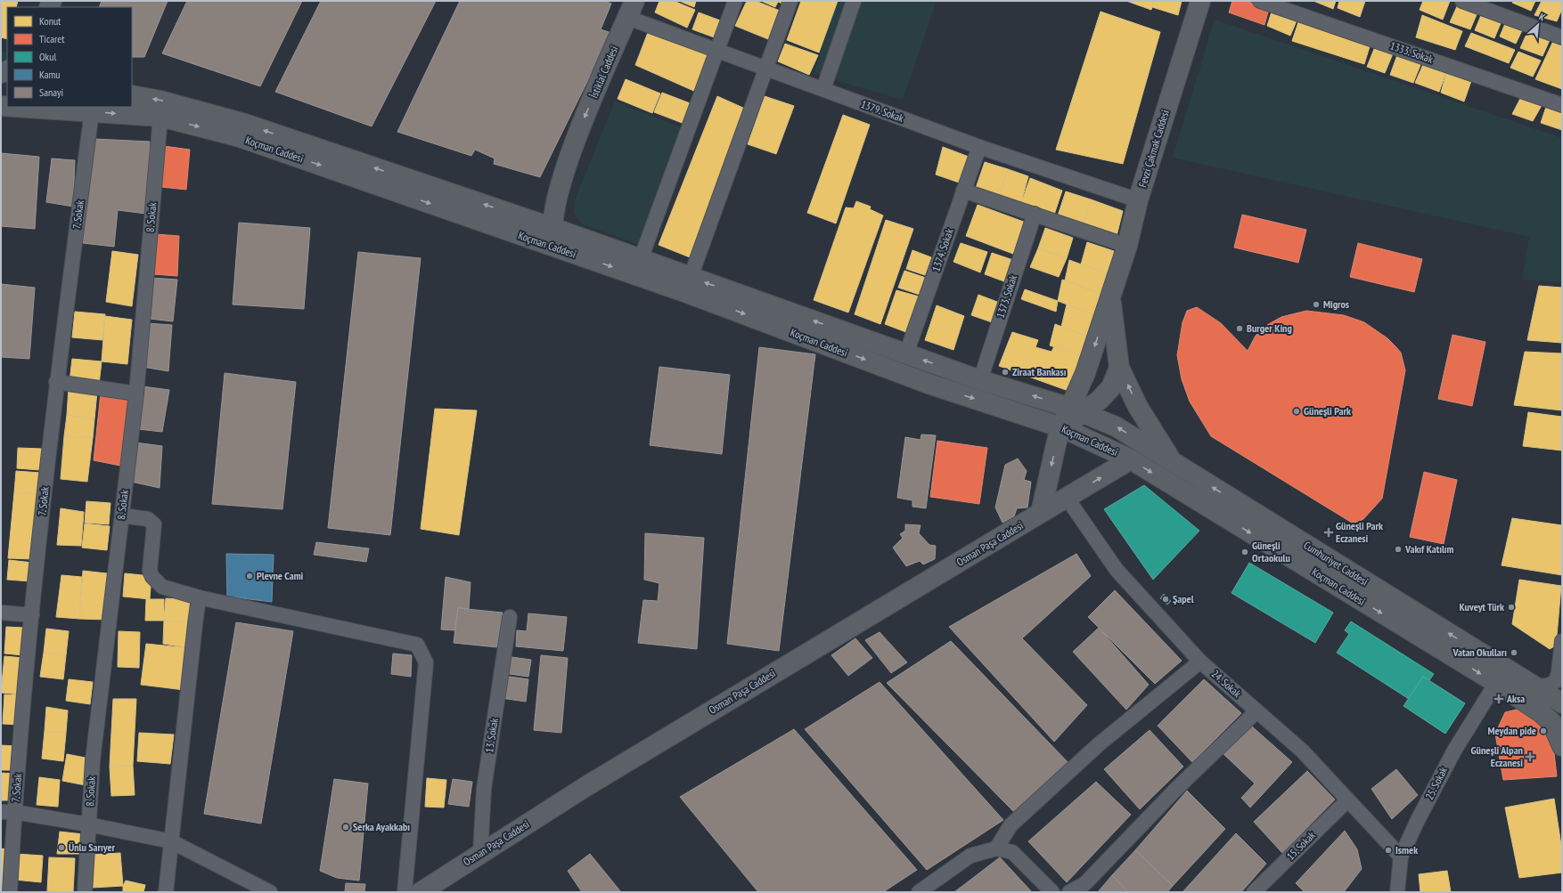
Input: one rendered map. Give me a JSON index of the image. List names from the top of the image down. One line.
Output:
{"streets":{"main road":["İstiklal Caddesi","Fevzi Çakmak Caddesi","Koçman Caddesi","Osman Paşa Caddesi","Cumhuriyet Caddesi"],"street":["1333. Sokak","1379. Sokak","7. Sokak","8. Sokak","1374. Sokak","1373. Sokak","24. Sokak","13. Sokak","25. Sokak","15. Sokak"]},"crossings":[["İstiklal Caddesi","1379. Sokak"],["1379. Sokak","Fevzi Çakmak Caddesi"],["1379. Sokak","1374. Sokak"],["Fevzi Çakmak Caddesi","Koçman Caddesi"],["Fevzi Çakmak Caddesi","Osman Paşa Caddesi"],["Fevzi Çakmak Caddesi","Cumhuriyet Caddesi"],["Koçman Caddesi","7. Sokak"],["Koçman Caddesi","8. Sokak"],["Koçman Caddesi","1374. Sokak"],["Koçman Caddesi","1373. Sokak"],["Koçman Caddesi","Osman Paşa Caddesi"],["Koçman Caddesi","Cumhuriyet Caddesi"],["Koçman Caddesi","25. Sokak"],["Osman Paşa Caddesi","24. Sokak"],["Osman Paşa Caddesi","13. Sokak"],["24. Sokak","25. Sokak"],["24. Sokak","15. Sokak"]],"one_way":["İstiklal Caddesi","Cumhuriyet Caddesi"],"places":{"other":["Migros","Burger King","Ziraat Bankası","Güneşli Park","Vakıf Katılım","Güneşli Ortaokulu","Plevne Cami","Şapel","Kuveyt Türk","Vatan Okulları","Meydan pide","Serka Ayakkabı","Ünlu Sarıyer","Ismek"],"health":["Güneşli Park Eczanesi","Aksa","Güneşli Alpan Eczanesi"]},"legend":["Konut","Ticaret","Okul","Kamu","Sanayi"],"north":"top right"}
